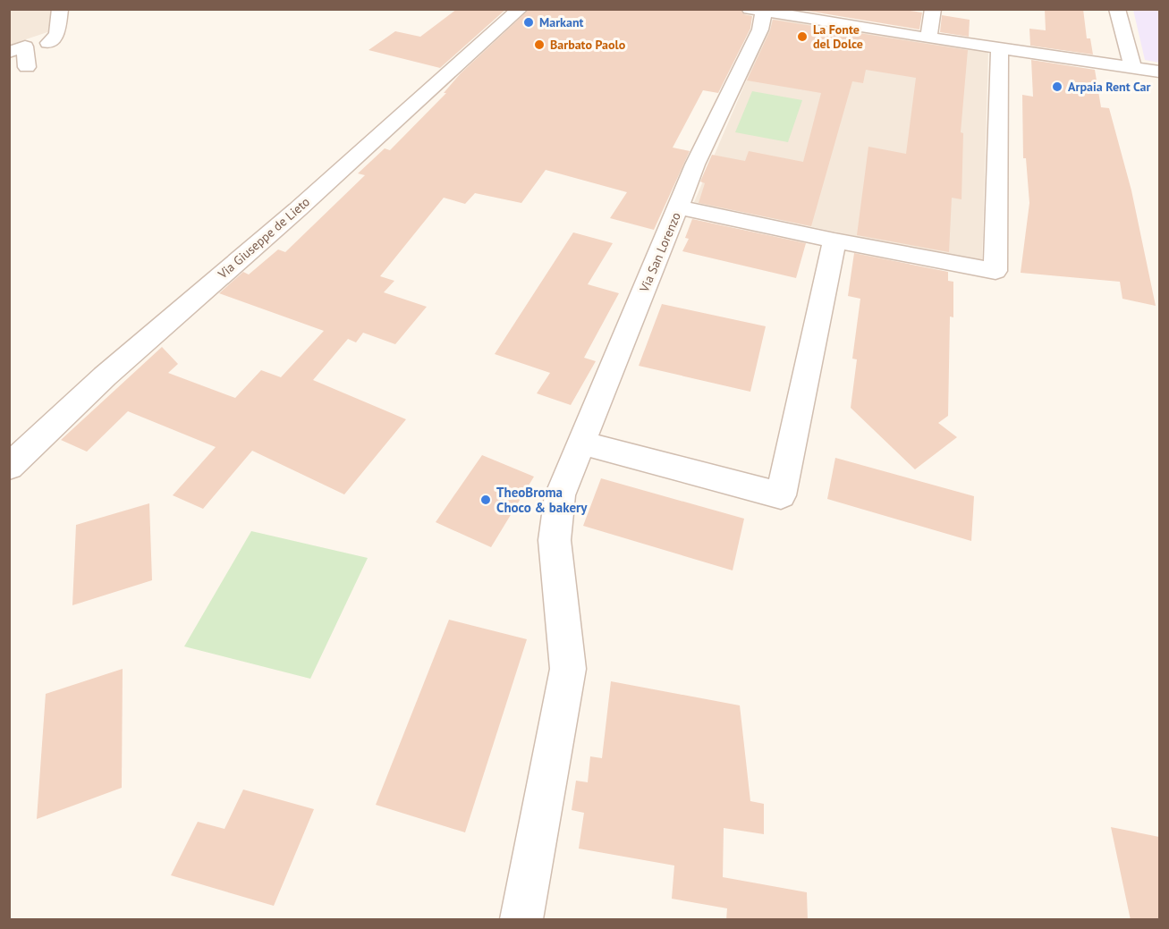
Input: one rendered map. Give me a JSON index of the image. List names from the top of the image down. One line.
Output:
{"streets":{"street":["Via Giuseppe de Lieto","Via San Lorenzo"]},"places":["Markant","La Fonte del Dolce","Barbato Paolo","Arpaia Rent Car","TheoBroma Choco & bakery"]}
